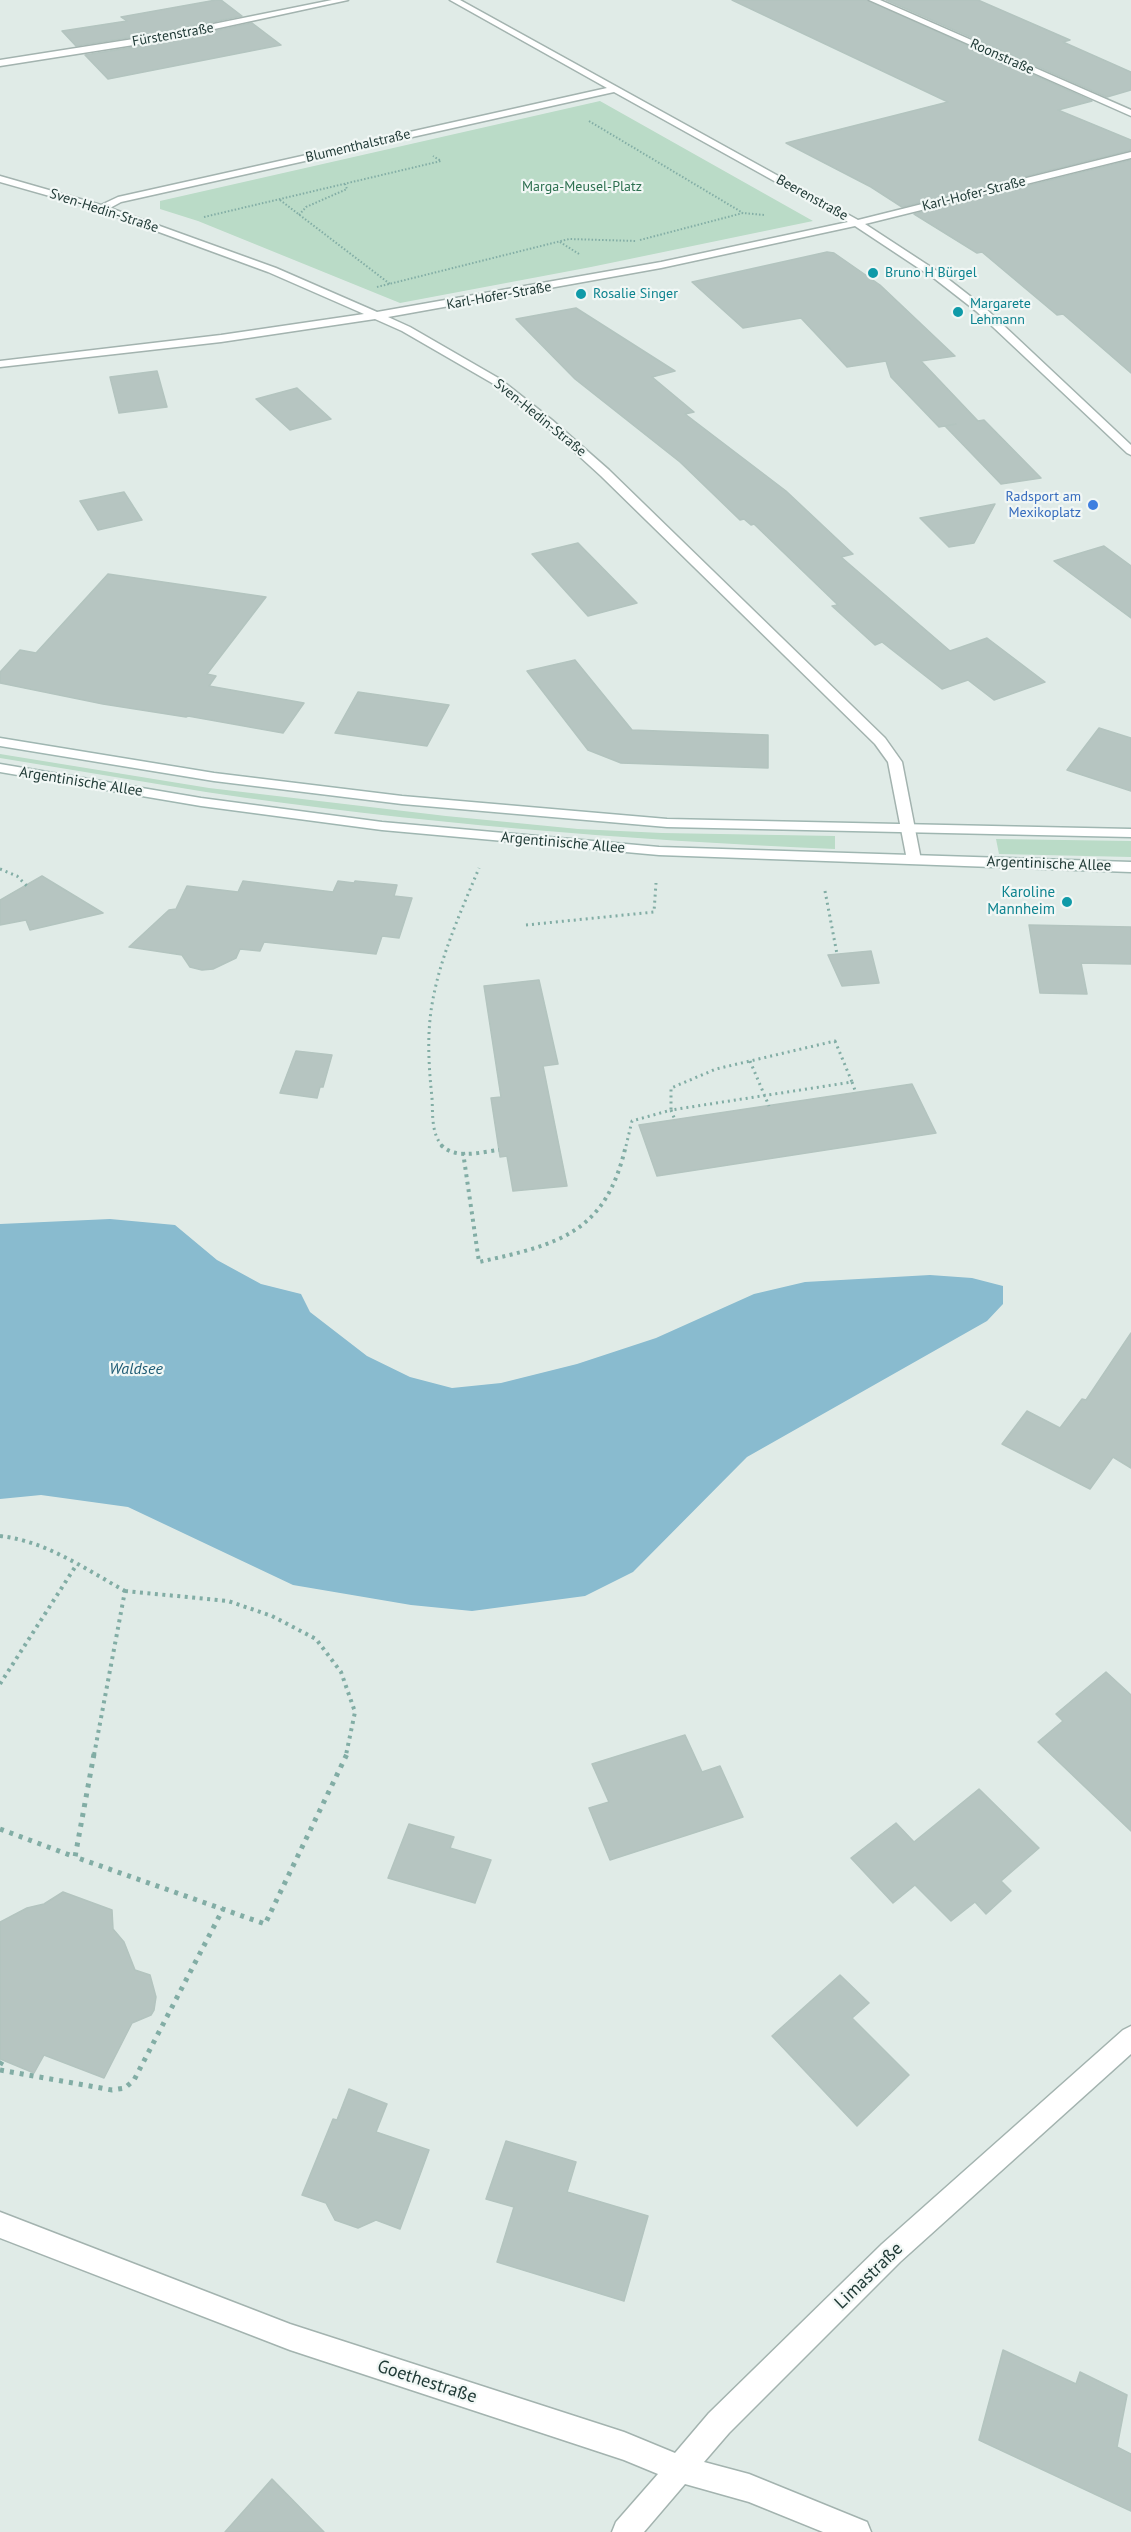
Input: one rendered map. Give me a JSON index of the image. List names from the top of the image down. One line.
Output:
{"streets":{"street":["Fürstenstraße","Roonstraße","Blumenthalstraße","Karl-Hofer-Straße","Beerenstraße","Sven-Hedin-Straße","Argentinische Allee","Limastraße","Goethestraße"]},"crossings":[["Blumenthalstraße","Beerenstraße"],["Blumenthalstraße","Sven-Hedin-Straße"],["Karl-Hofer-Straße","Beerenstraße"],["Karl-Hofer-Straße","Sven-Hedin-Straße"],["Sven-Hedin-Straße","Argentinische Allee"],["Limastraße","Goethestraße"]],"water":["Waldsee"],"parks":["Marga-Meusel-Platz"],"places":["Bruno H Bürgel","Rosalie Singer","Margarete Lehmann","Radsport am Mexikoplatz","Karoline Mannheim"]}
